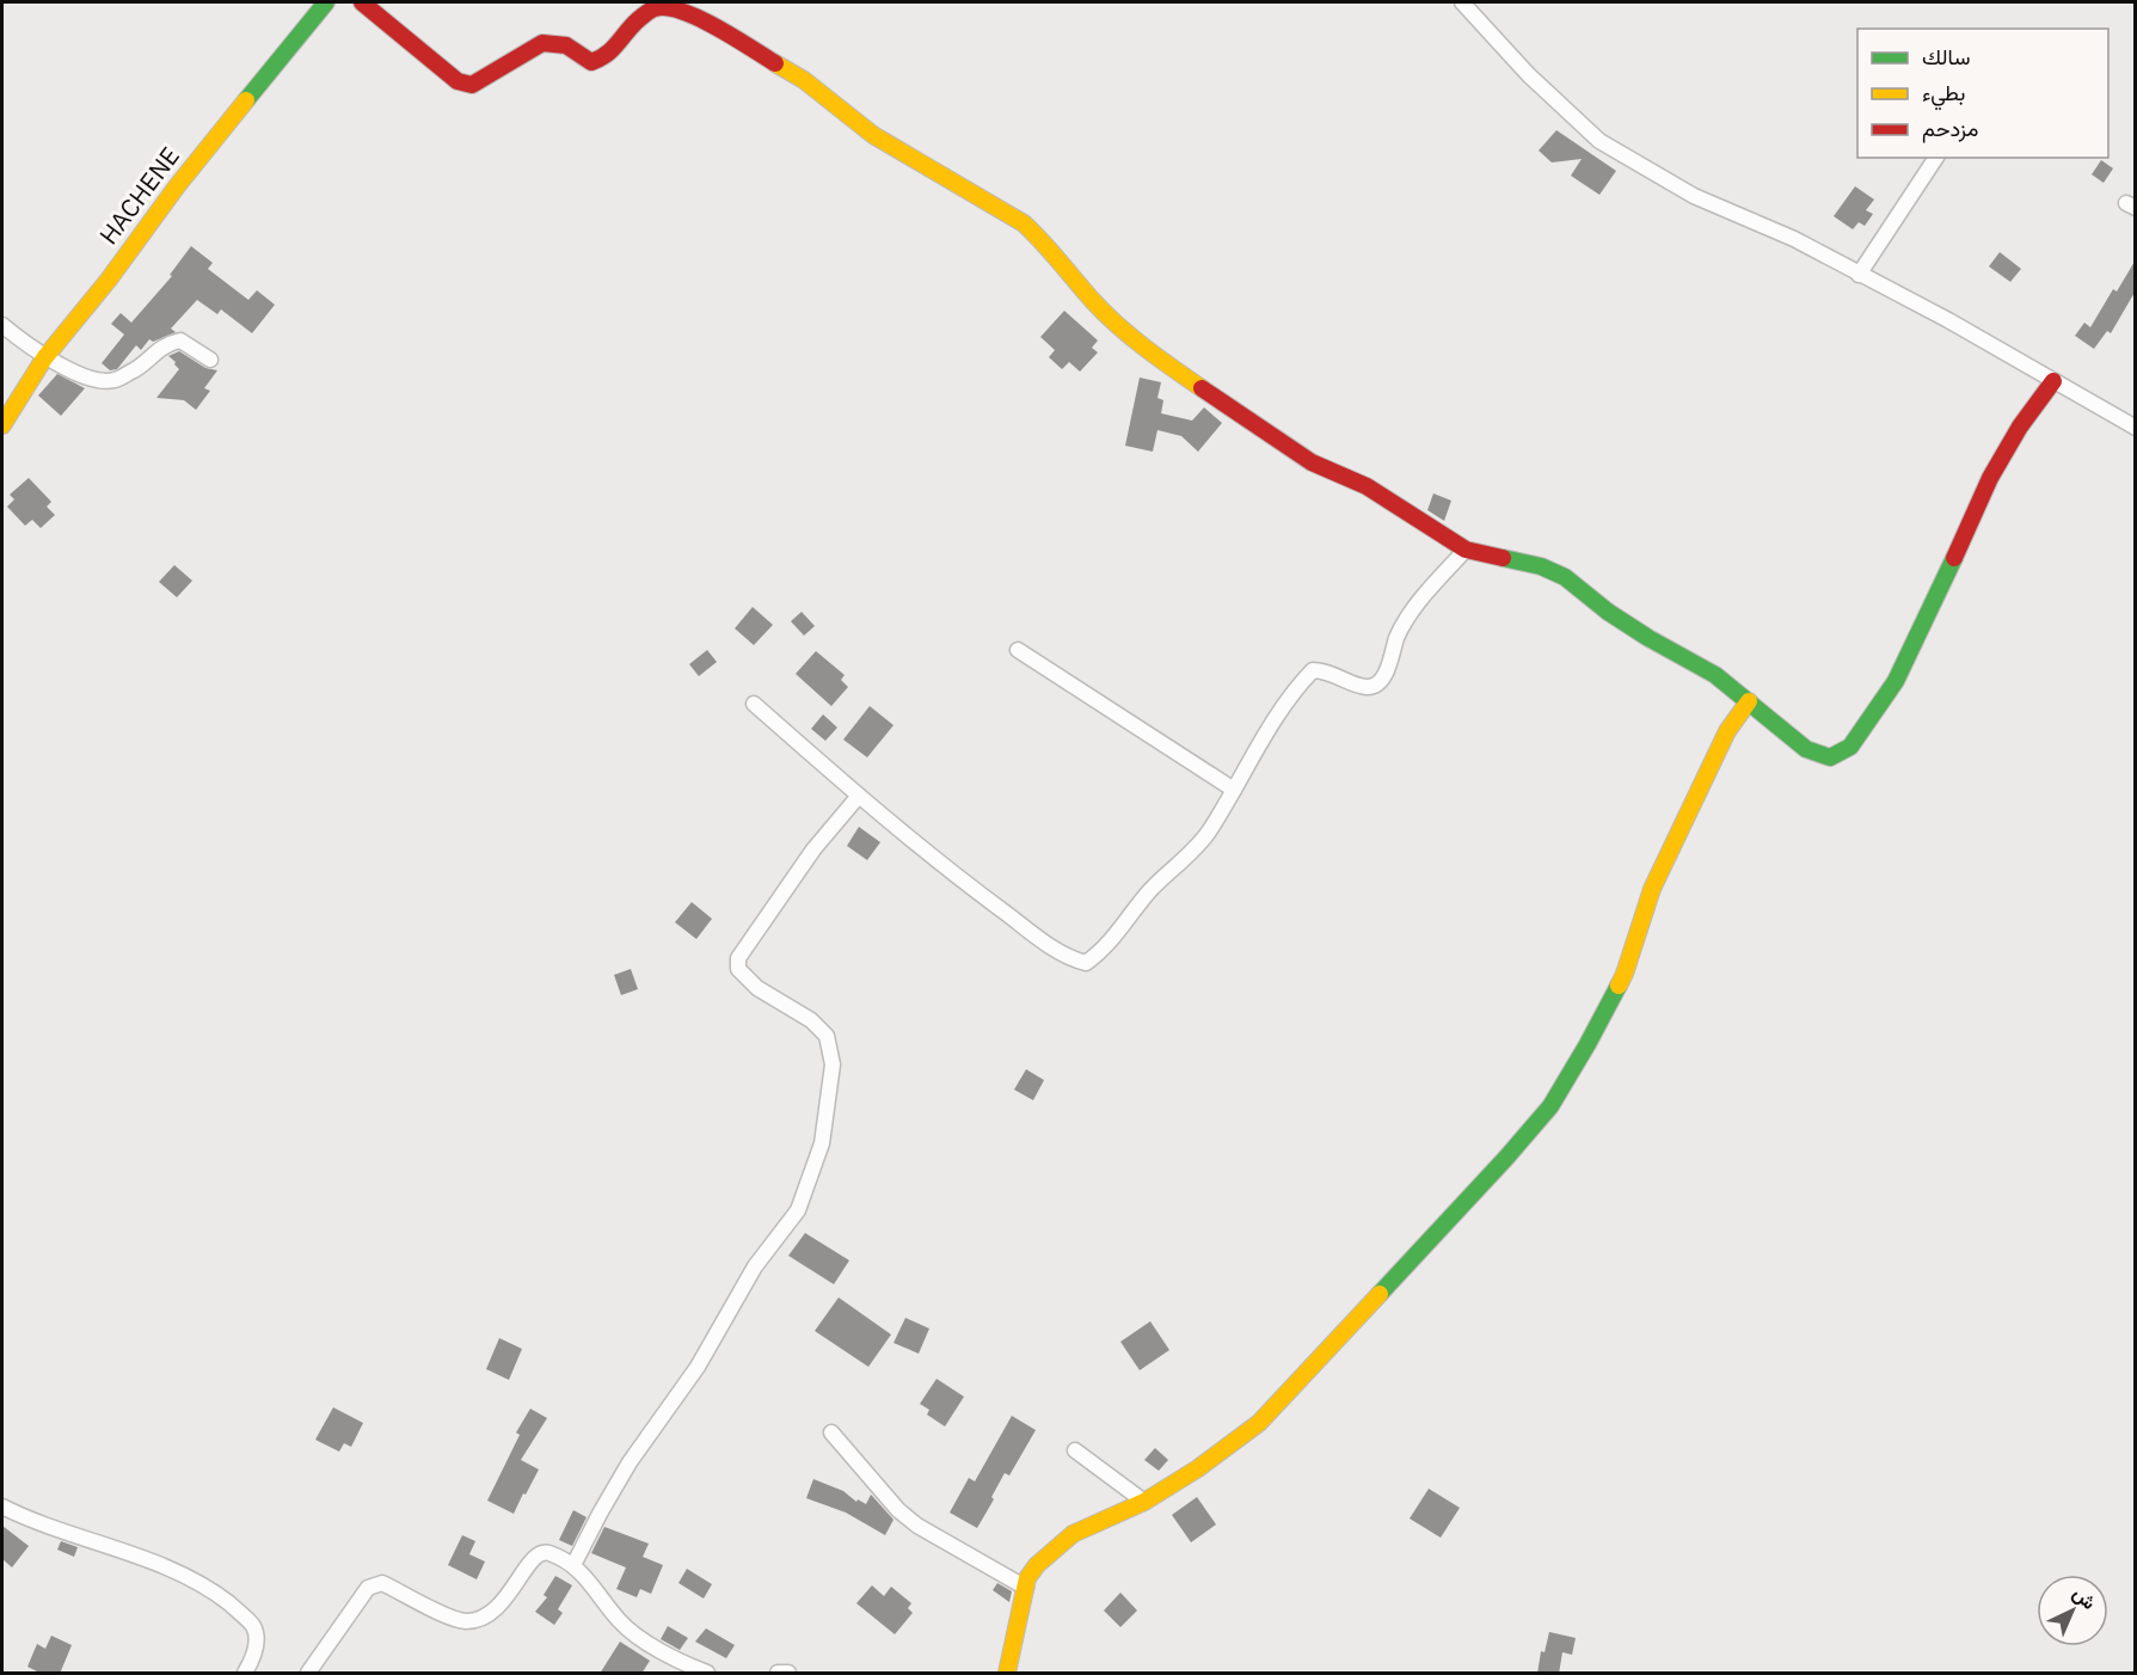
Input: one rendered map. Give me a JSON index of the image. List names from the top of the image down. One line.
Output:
{"streets":{"street":["HACHENE"]},"legend":["سالك","بطيء","مزدحم"],"north":"top right"}
